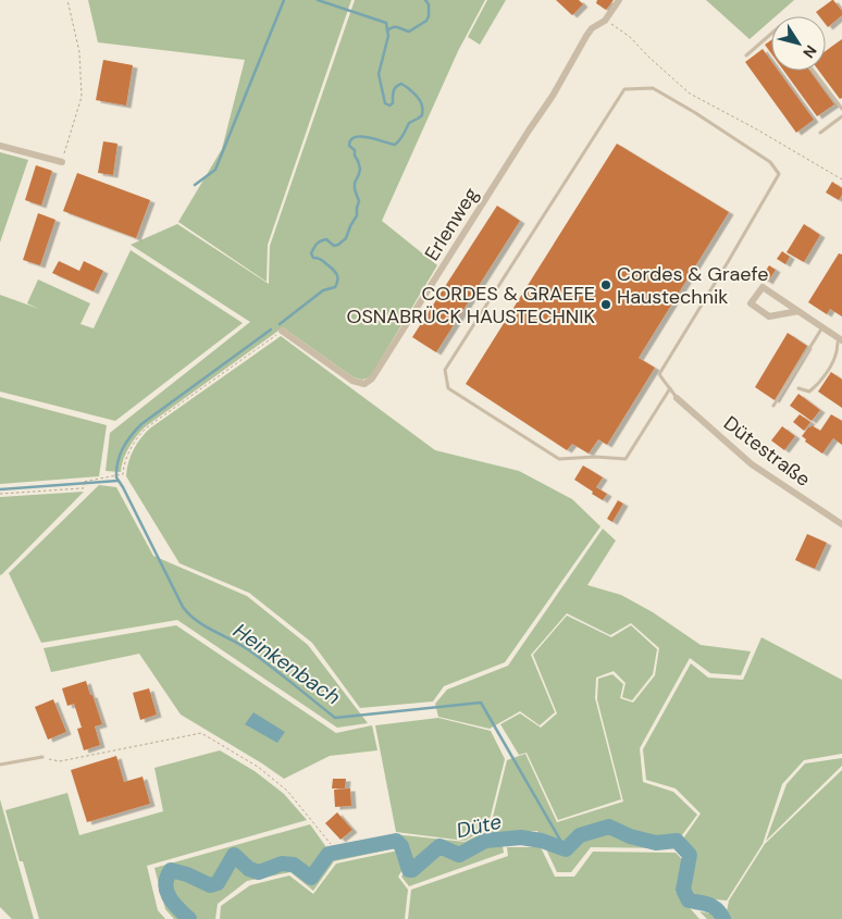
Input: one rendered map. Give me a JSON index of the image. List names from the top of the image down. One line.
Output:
{"streets":{"street":["Erlenweg","Dütestraße"]},"water":["Heinkenbach","Düte"],"places":["Cordes & Graefe Haustechnik","CORDES & GRAEFE OSNABRÜCK HAUSTECHNIK"],"north":"bottom right"}
